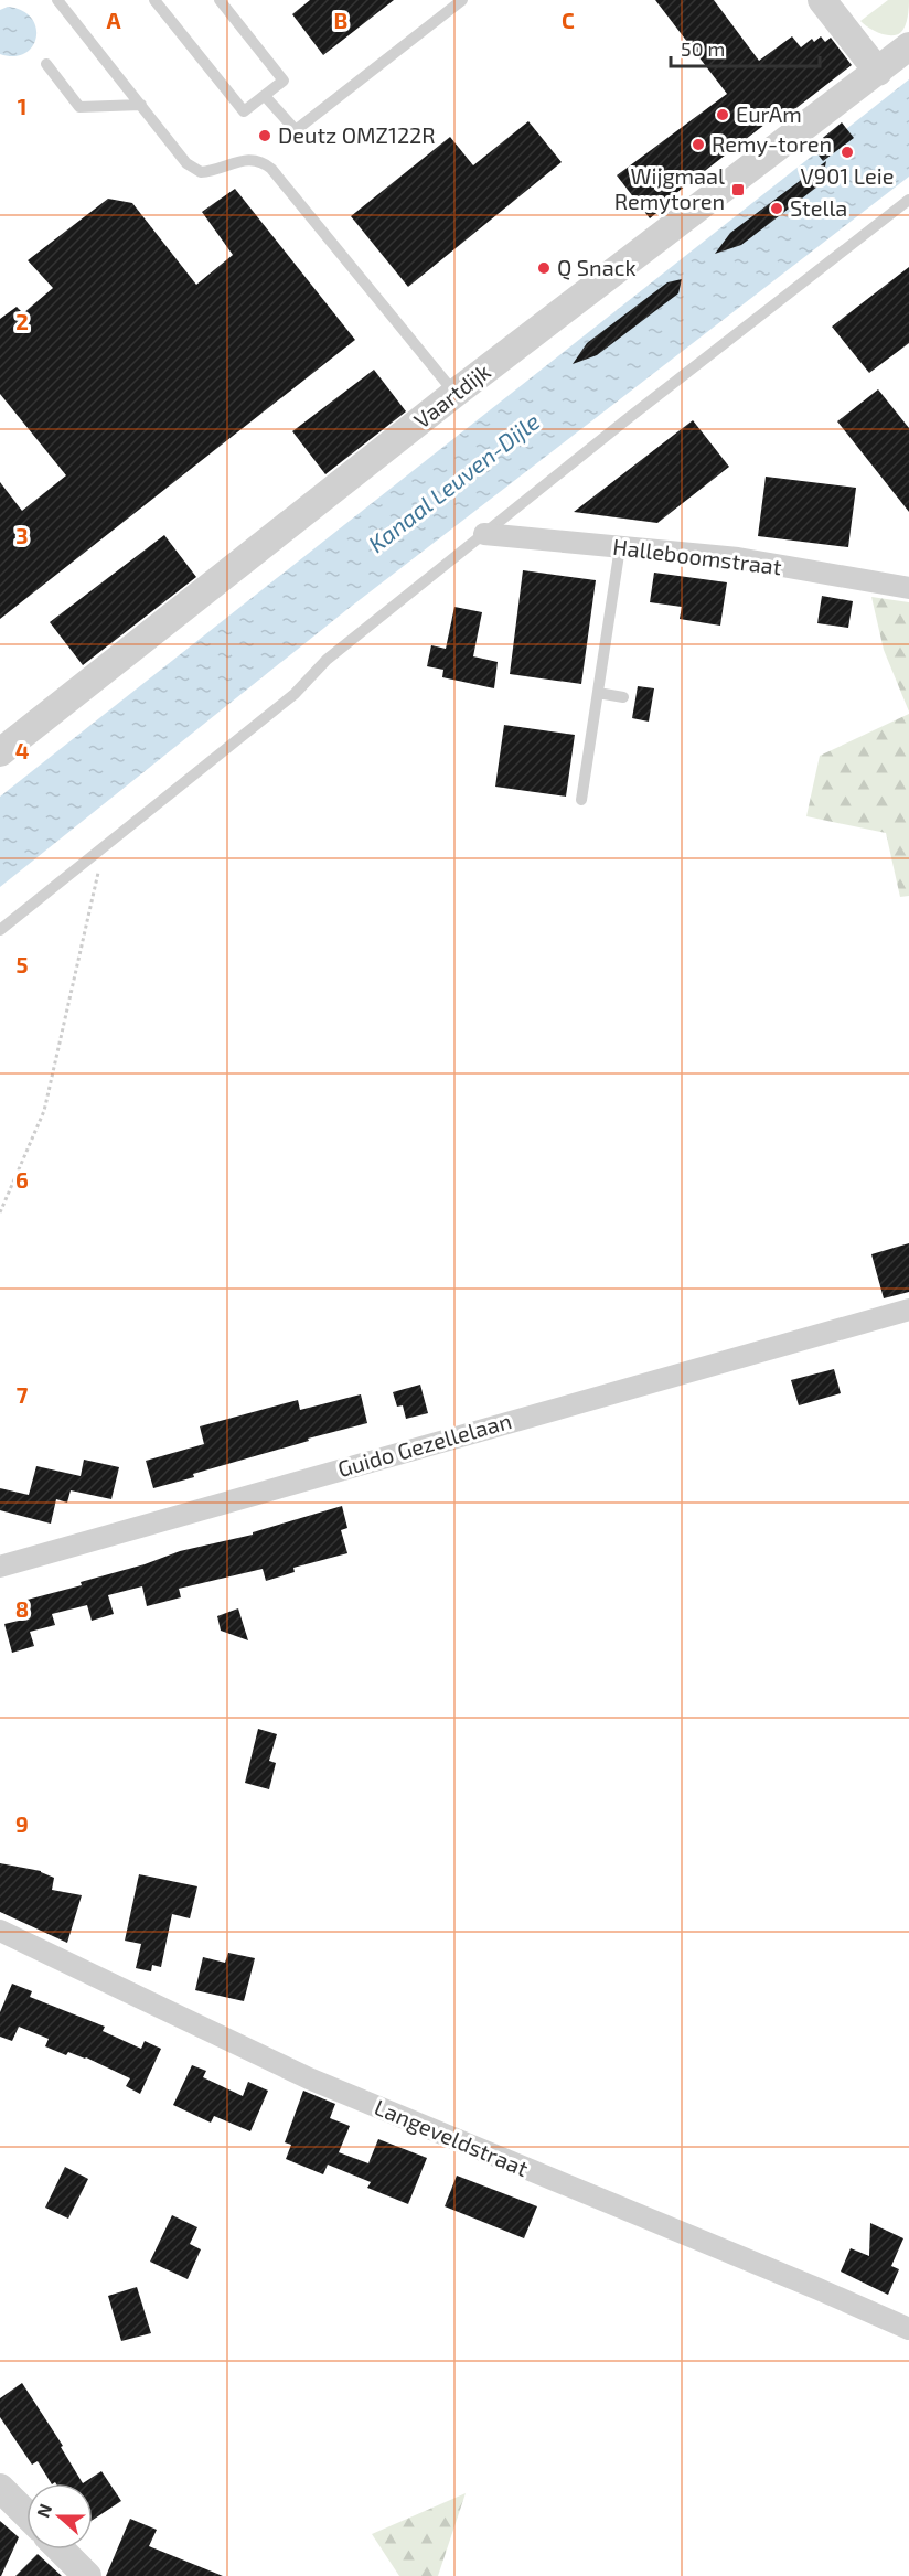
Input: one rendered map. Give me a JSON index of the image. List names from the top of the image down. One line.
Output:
{"streets":{"street":["Vaartdijk","Halleboomstraat","Guido Gezellelaan","Langeveldstraat"]},"water":["Kanaal Leuven-Dijle"],"places":{"other":["EurAm","Deutz OMZ122R","Remy-toren","V901 Leie","Stella","Q Snack"],"transit":["Wijgmaal Remytoren"]},"scale_bar":"50 m","north":"left","grid":{"columns":["A","B","C"],"rows":["1","2","3","4","5","6","7","8","9"]}}
